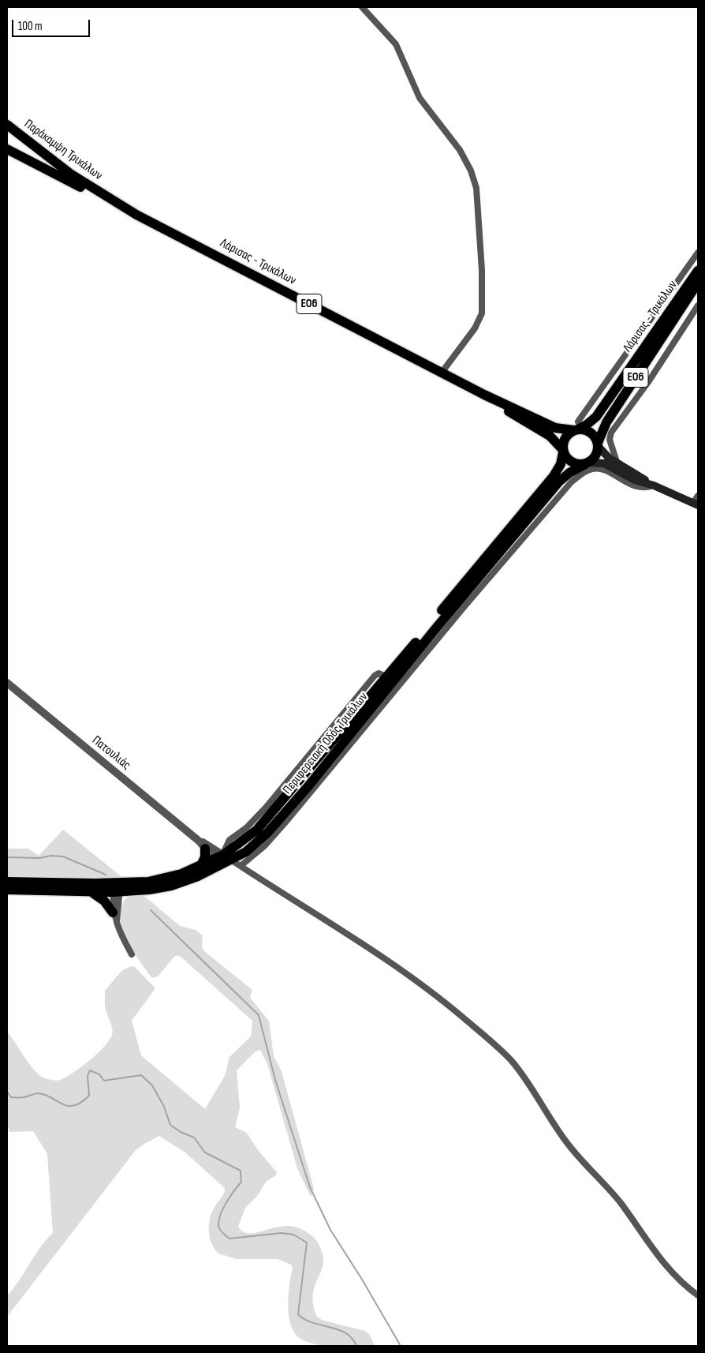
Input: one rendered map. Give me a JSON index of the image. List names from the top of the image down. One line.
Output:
{"streets":{"main road":["Παράκαμψη Τρικάλων","Λάρισας - Τρικάλων","ΕΟ6","Περιφερειακή Οδός Τρικάλων"],"street":["Πατουλιάς"]},"crossings":[["Παράκαμψη Τρικάλων","Λάρισας - Τρικάλων"],["Λάρισας - Τρικάλων","ΕΟ6"],["Λάρισας - Τρικάλων","Περιφερειακή Οδός Τρικάλων"],["ΕΟ6","Περιφερειακή Οδός Τρικάλων"],["Περιφερειακή Οδός Τρικάλων","Πατουλιάς"]],"scale_bar":"100 m"}
